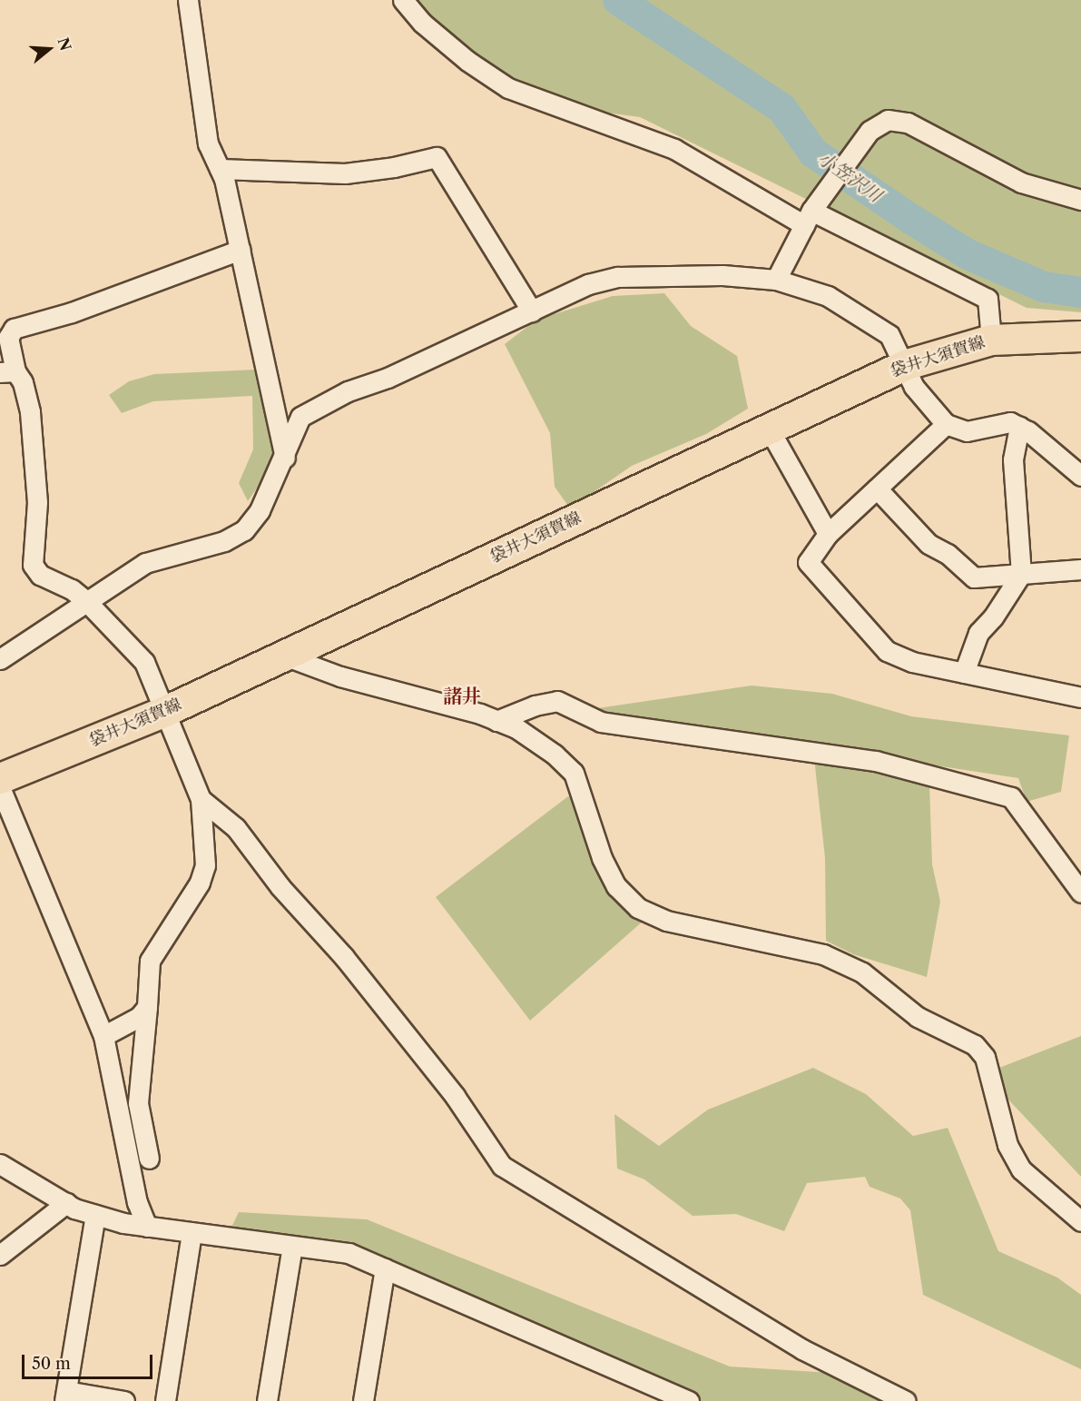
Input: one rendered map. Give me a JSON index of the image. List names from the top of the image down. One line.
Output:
{"streets":{"main road":["袋井大須賀線"]},"districts":["諸井"],"water":["小笠沢川"],"scale_bar":"50 m","north":"right"}
